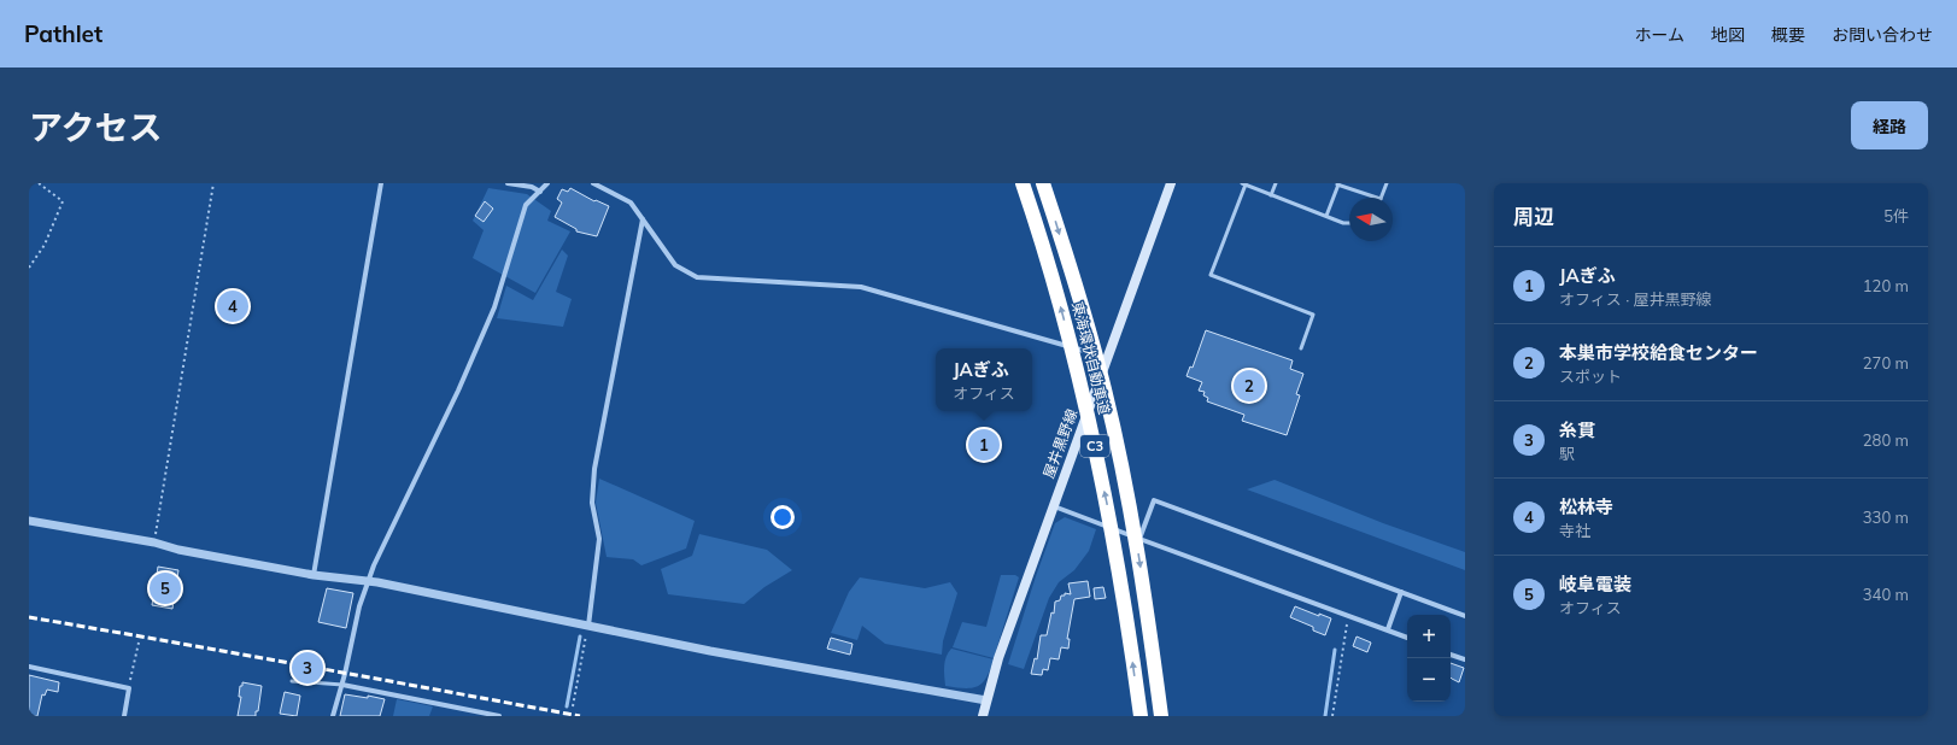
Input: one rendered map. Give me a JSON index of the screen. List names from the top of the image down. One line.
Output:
{"streets":{"highway":["東海環状自動車道","C3"],"main road":["屋井黒野線"]},"north":"left","page":{"header":"Pathlet","nav":["ホーム","地図","概要","お問い合わせ"],"title":"アクセス","buttons":"経路","heading":["周辺","5件"],"list":[{"mark":"1","name":"JAぎふ","note":"オフィス · 屋井黒野線","value":"120 m"},{"mark":"2","name":"本巣市学校給食センター","note":"スポット","value":"270 m"},{"mark":"3","name":"糸貫","note":"駅","value":"280 m"},{"mark":"4","name":"松林寺","note":"寺社","value":"330 m"},{"mark":"5","name":"岐阜電装","note":"オフィス","value":"340 m"}],"pins":["4","2","1","5","3"],"popup":["JAぎふ","オフィス"],"map_buttons":["+","−"]}}
